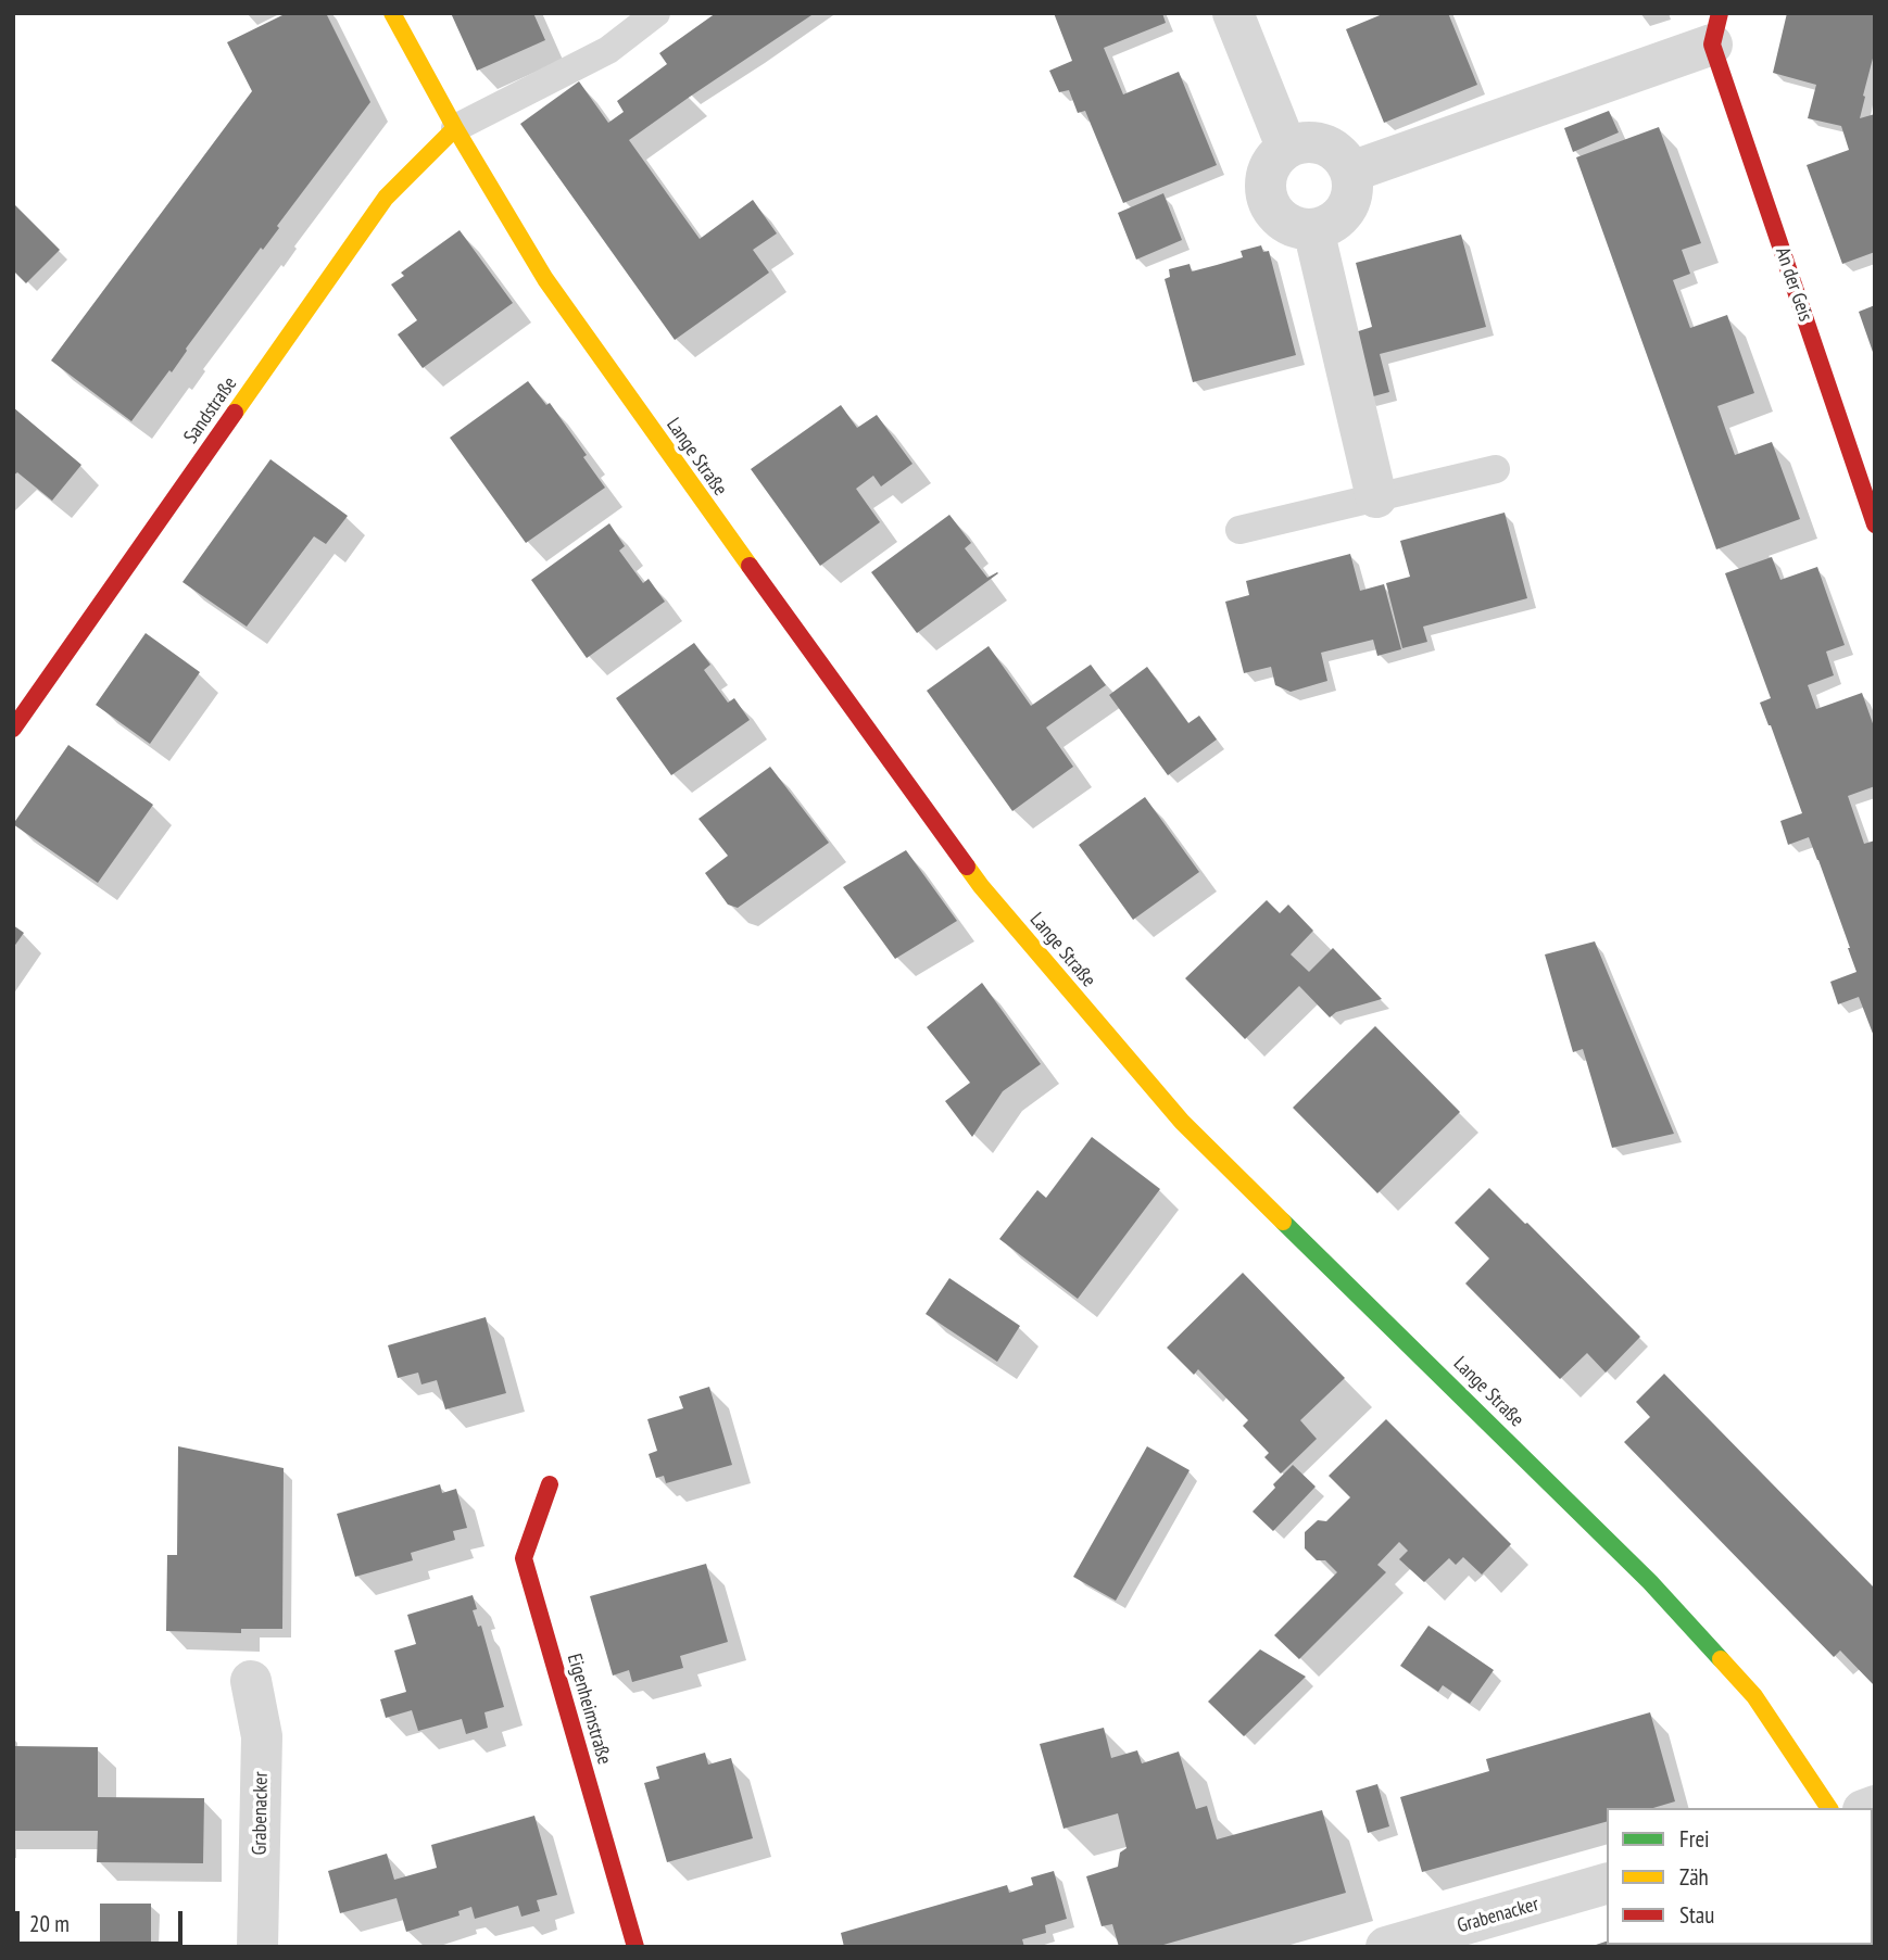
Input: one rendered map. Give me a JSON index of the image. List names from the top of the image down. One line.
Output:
{"streets":{"street":["An der Geis","Sandstraße","Lange Straße","Eigenheimstraße","Grabenacker"]},"crossings":[["Sandstraße","Lange Straße"]],"legend":["Frei","Zäh","Stau"],"scale_bar":"20 m"}
